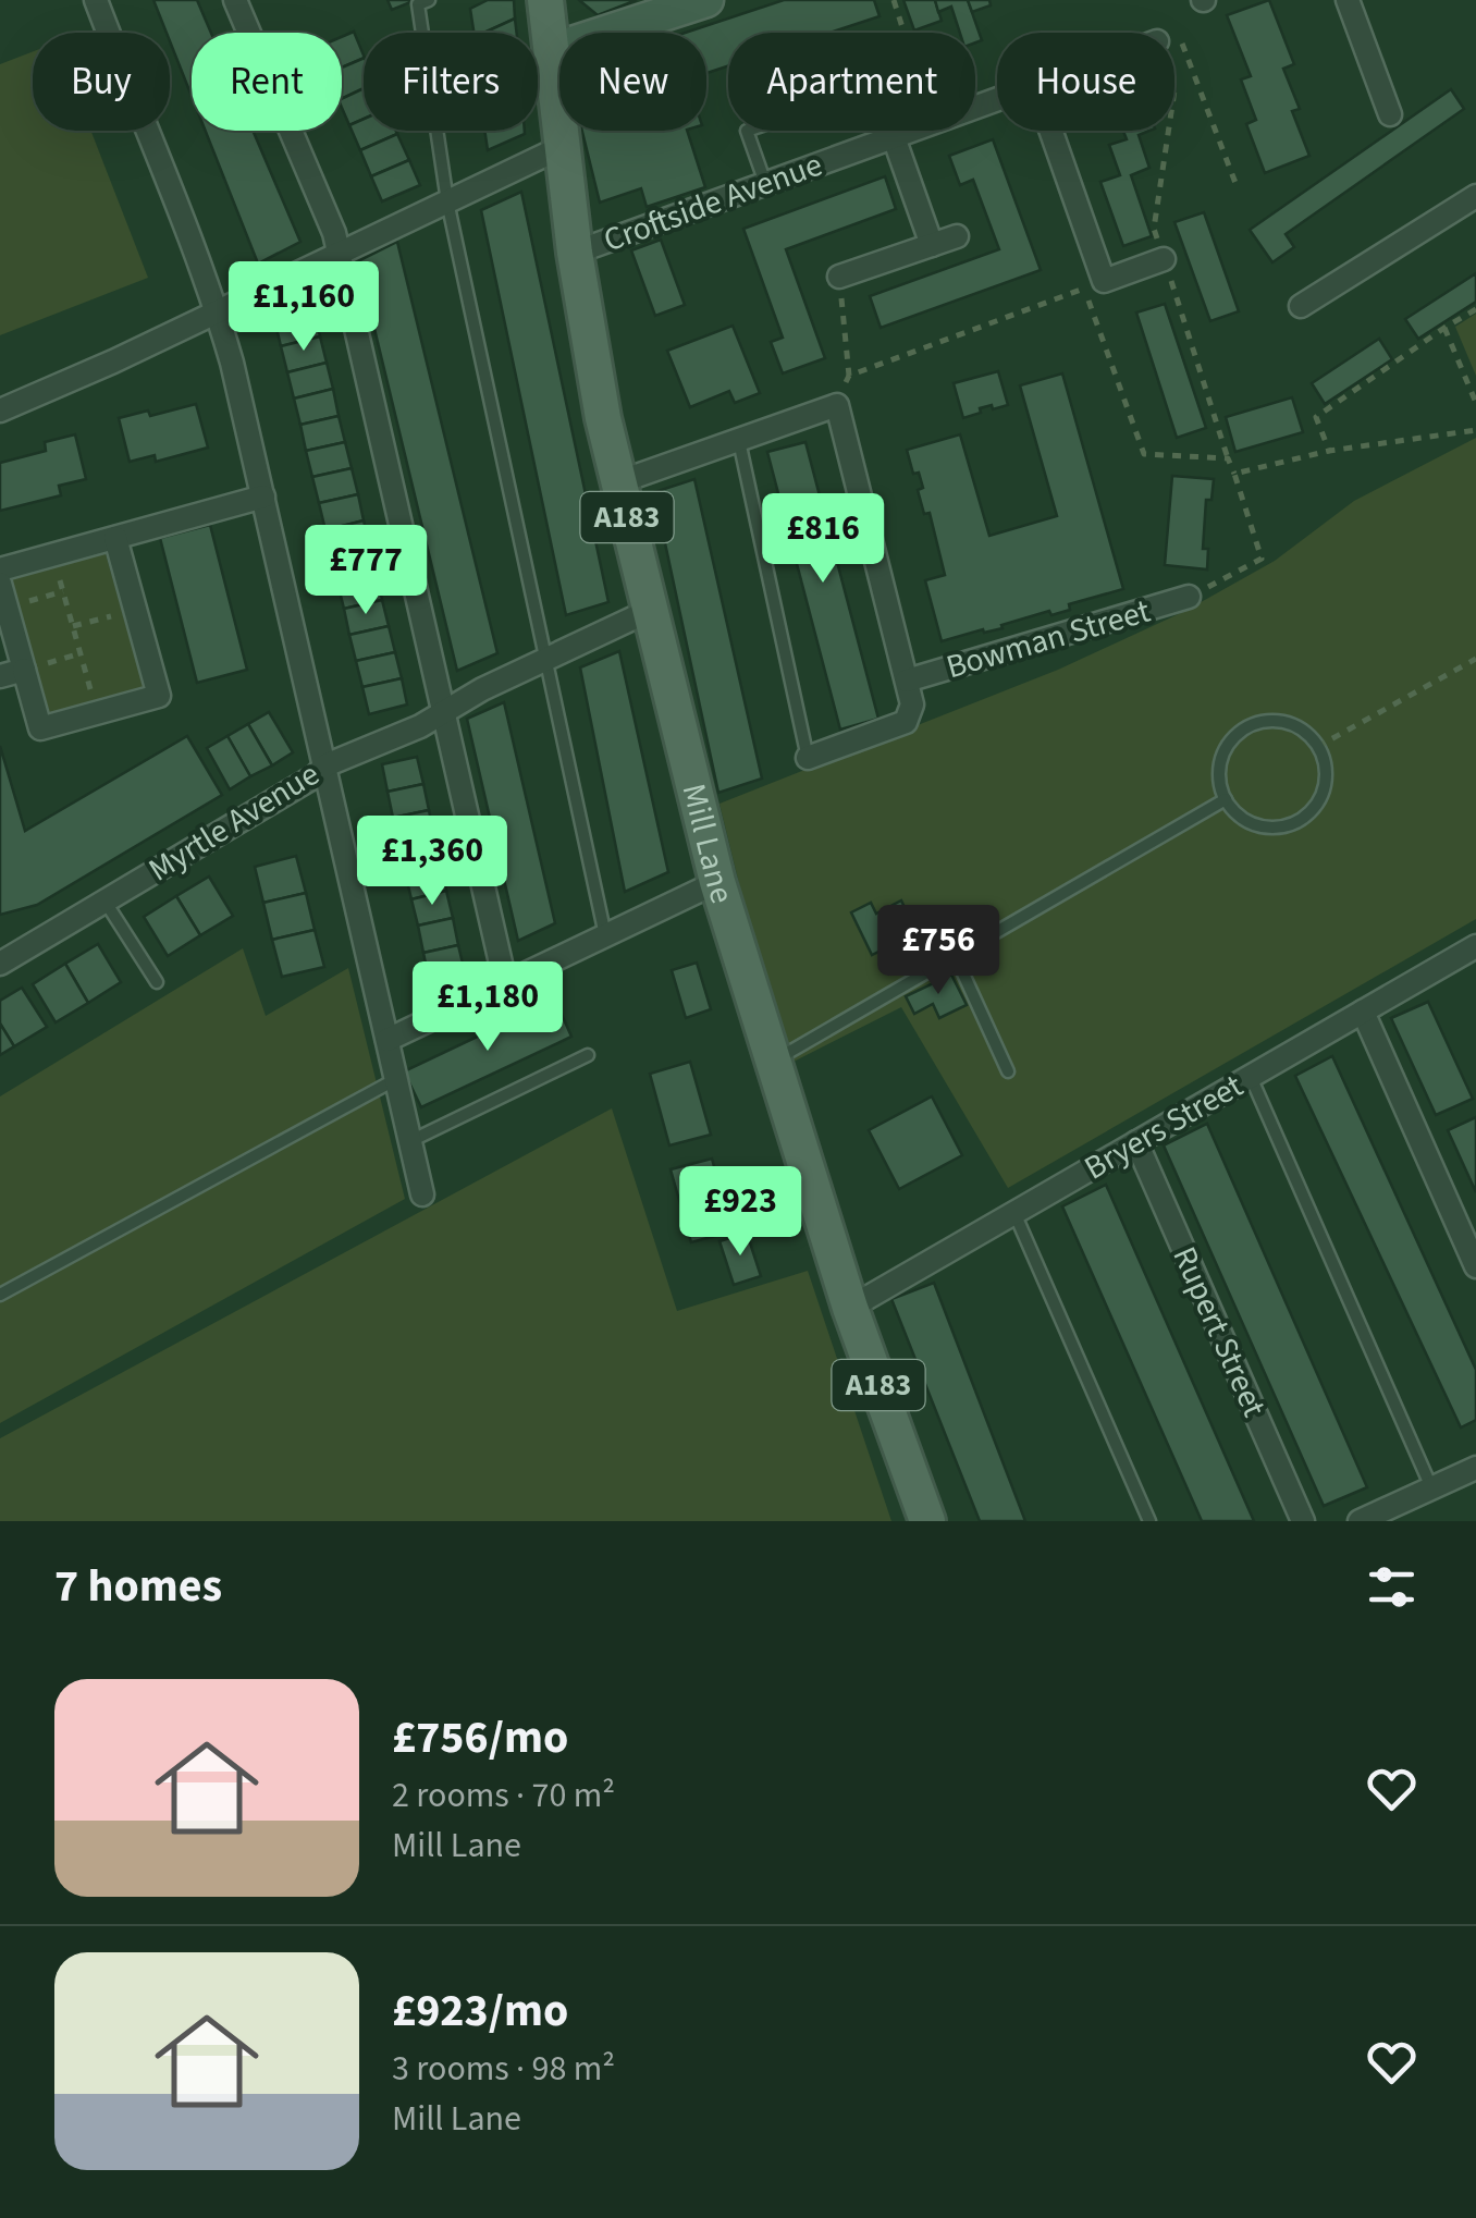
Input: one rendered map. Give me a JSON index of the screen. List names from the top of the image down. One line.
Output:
{"streets":{"main road":["A183","Mill Lane"],"street":["Croftside Avenue","Bowman Street","Myrtle Avenue","Bryers Street","Rupert Street"]},"crossings":[["Croftside Avenue","Mill Lane"],["A183","Mill Lane"],["Myrtle Avenue","Mill Lane"],["Mill Lane","Bryers Street"],["Bryers Street","Rupert Street"]],"page":{"chip":["Buy","Rent","Filters","New","Apartment","House"],"price":["£1,160","£816","£777","£1,360","£756","£1,180","£923"],"heading":"7 homes","list":[{"name":"£756/mo","note":"2 rooms · 70 m² · Mill Lane"},{"name":"£923/mo","note":"3 rooms · 98 m² · Mill Lane"}]}}
